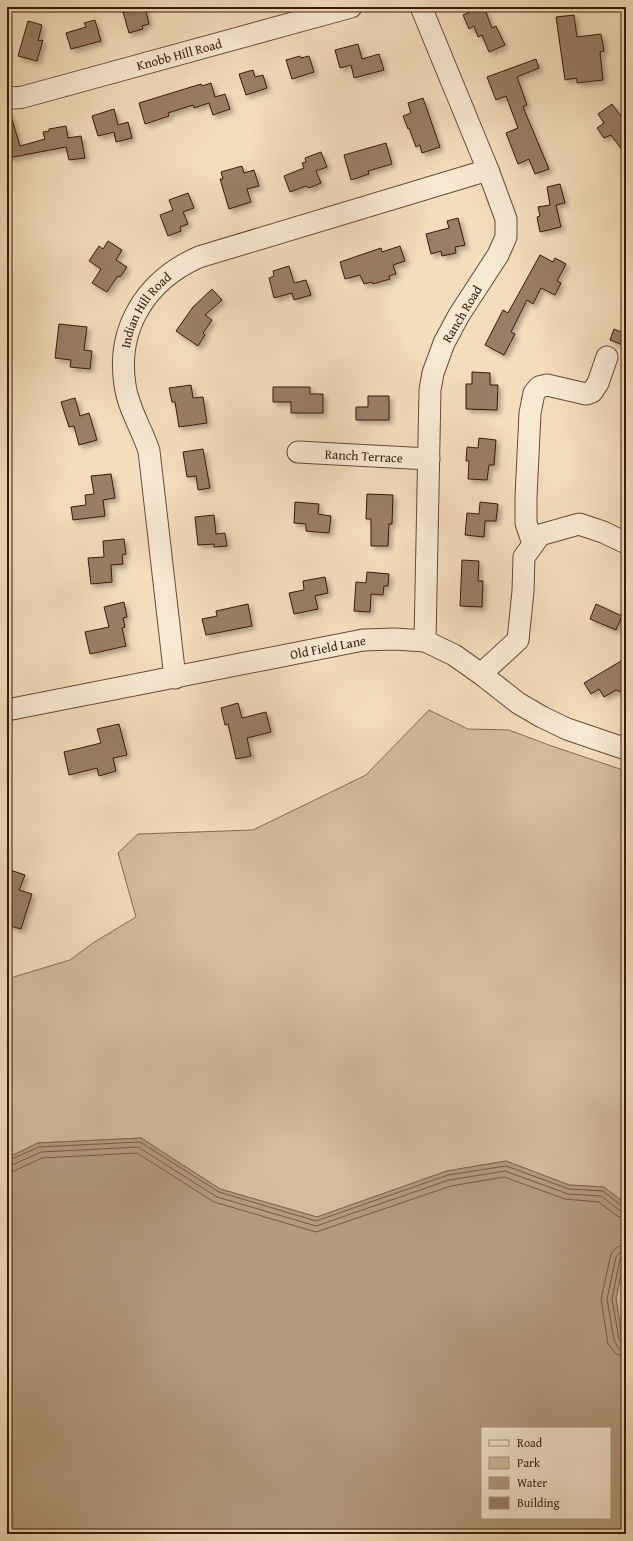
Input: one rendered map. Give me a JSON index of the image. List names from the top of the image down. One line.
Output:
{"streets":{"street":["Knobb Hill Road","Indian Hill Road","Ranch Road","Ranch Terrace","Old Field Lane"]},"crossings":[["Indian Hill Road","Ranch Road"],["Indian Hill Road","Old Field Lane"],["Ranch Road","Ranch Terrace"],["Ranch Road","Old Field Lane"]],"legend":["Road","Park","Water","Building"]}
